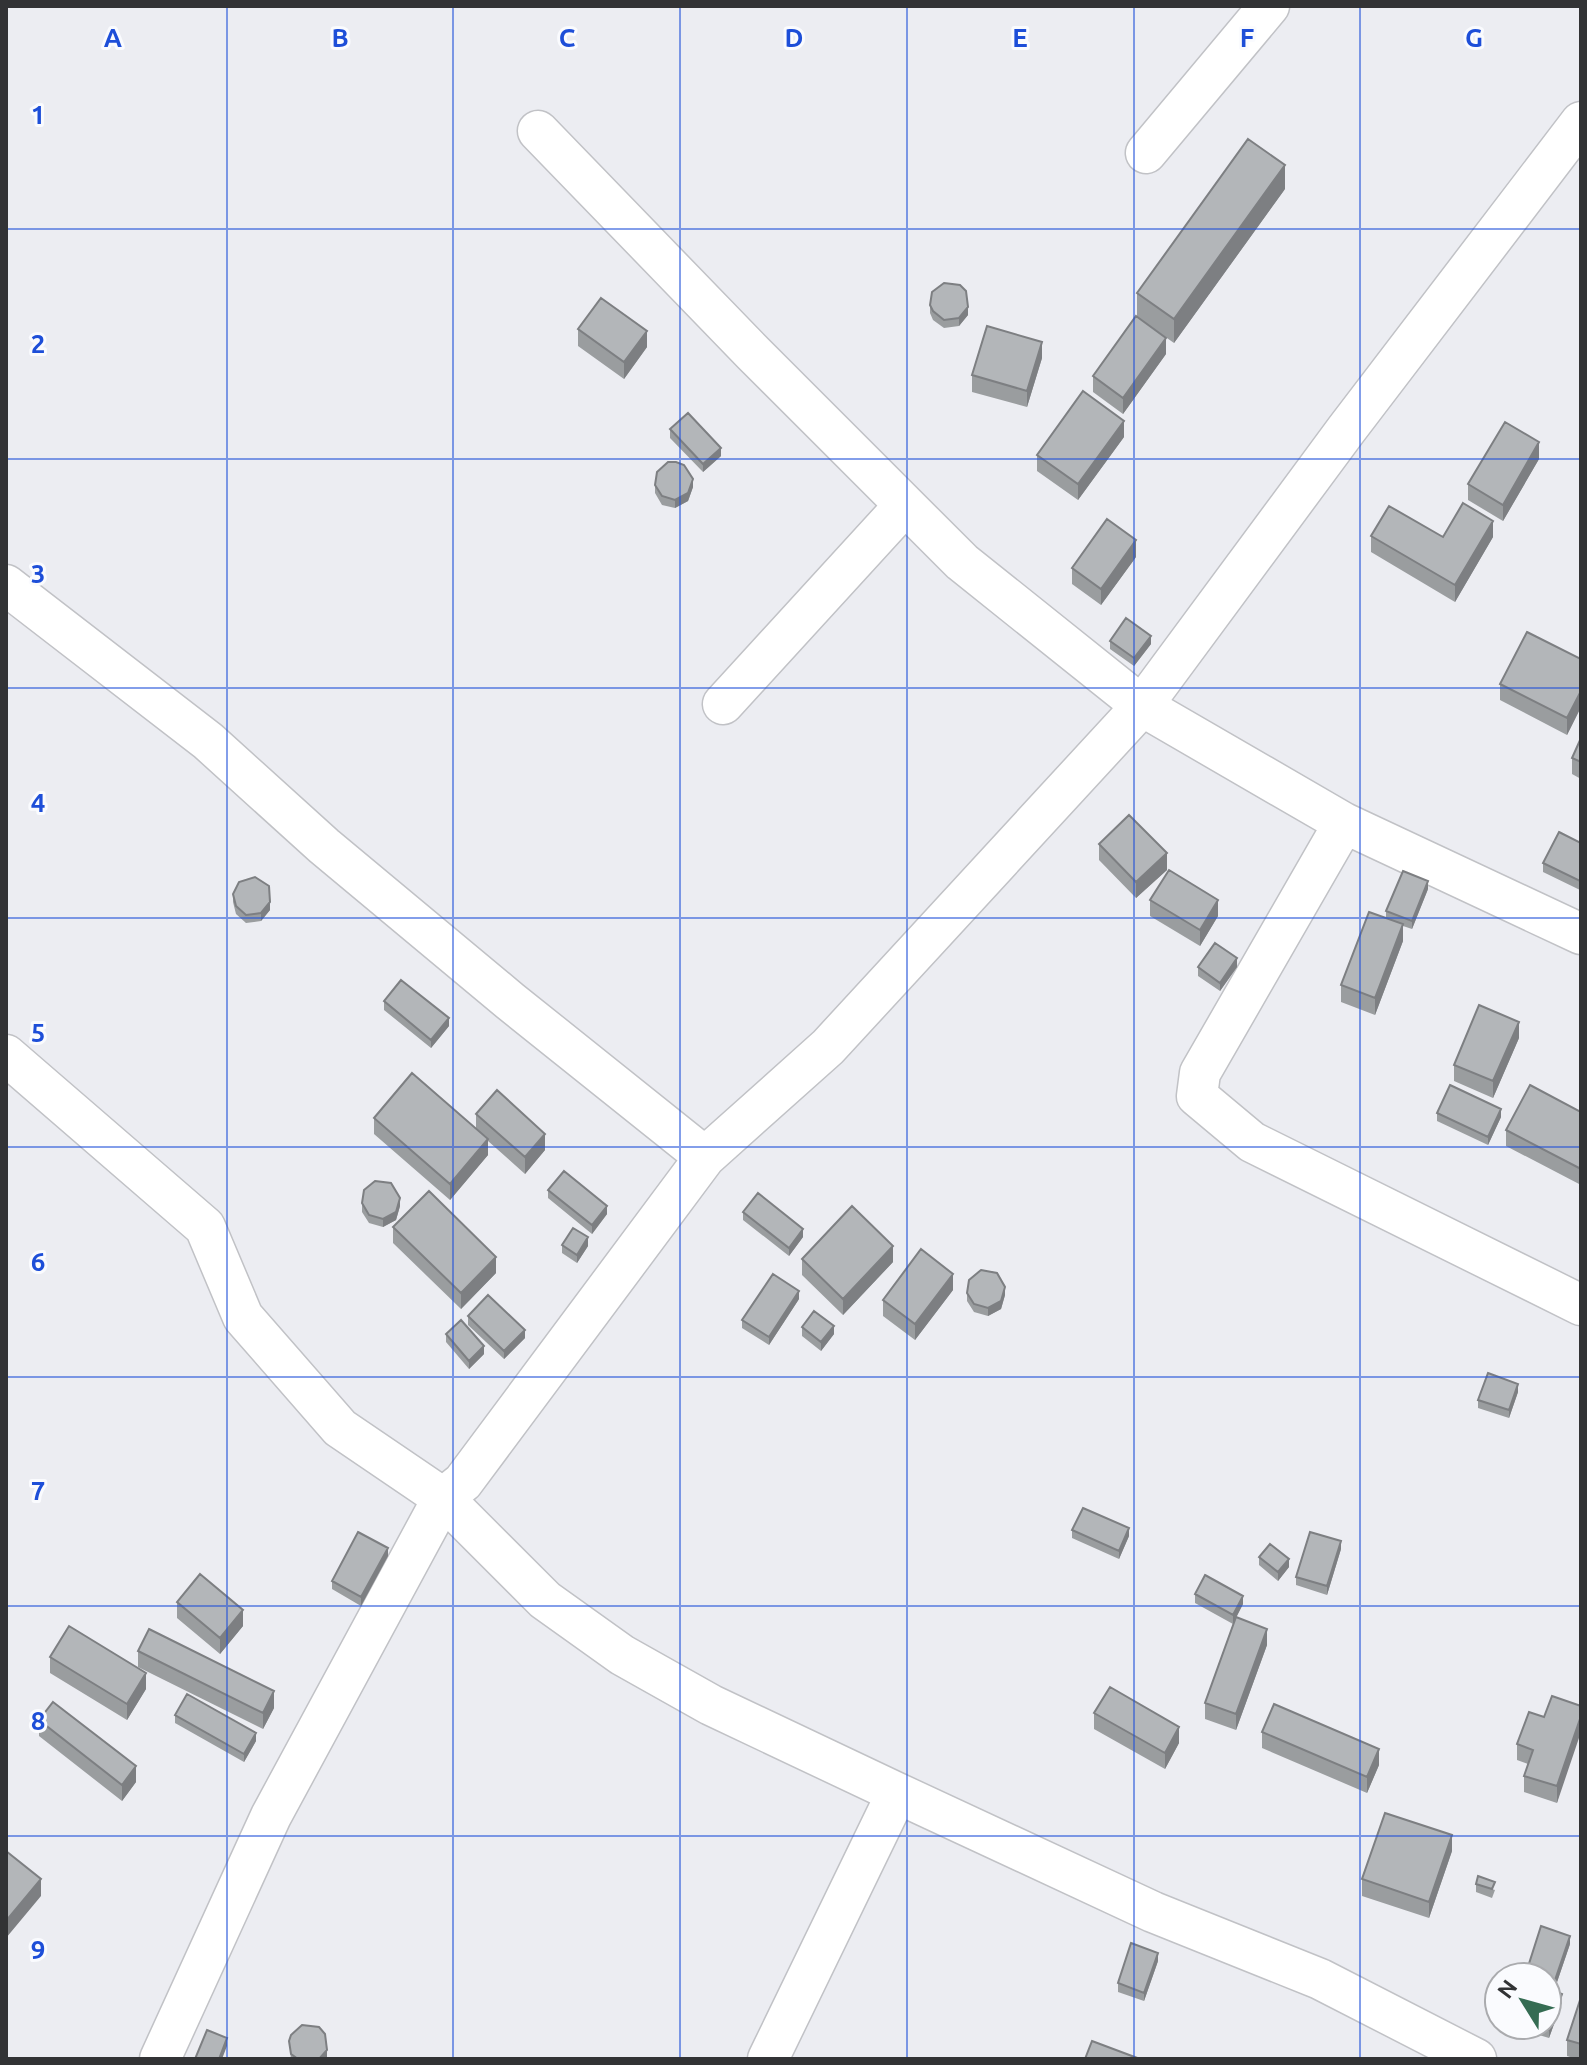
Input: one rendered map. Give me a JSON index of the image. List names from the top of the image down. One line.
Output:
{"north":"top left","grid":{"columns":["A","B","C","D","E","F","G"],"rows":["1","2","3","4","5","6","7","8","9"]}}
